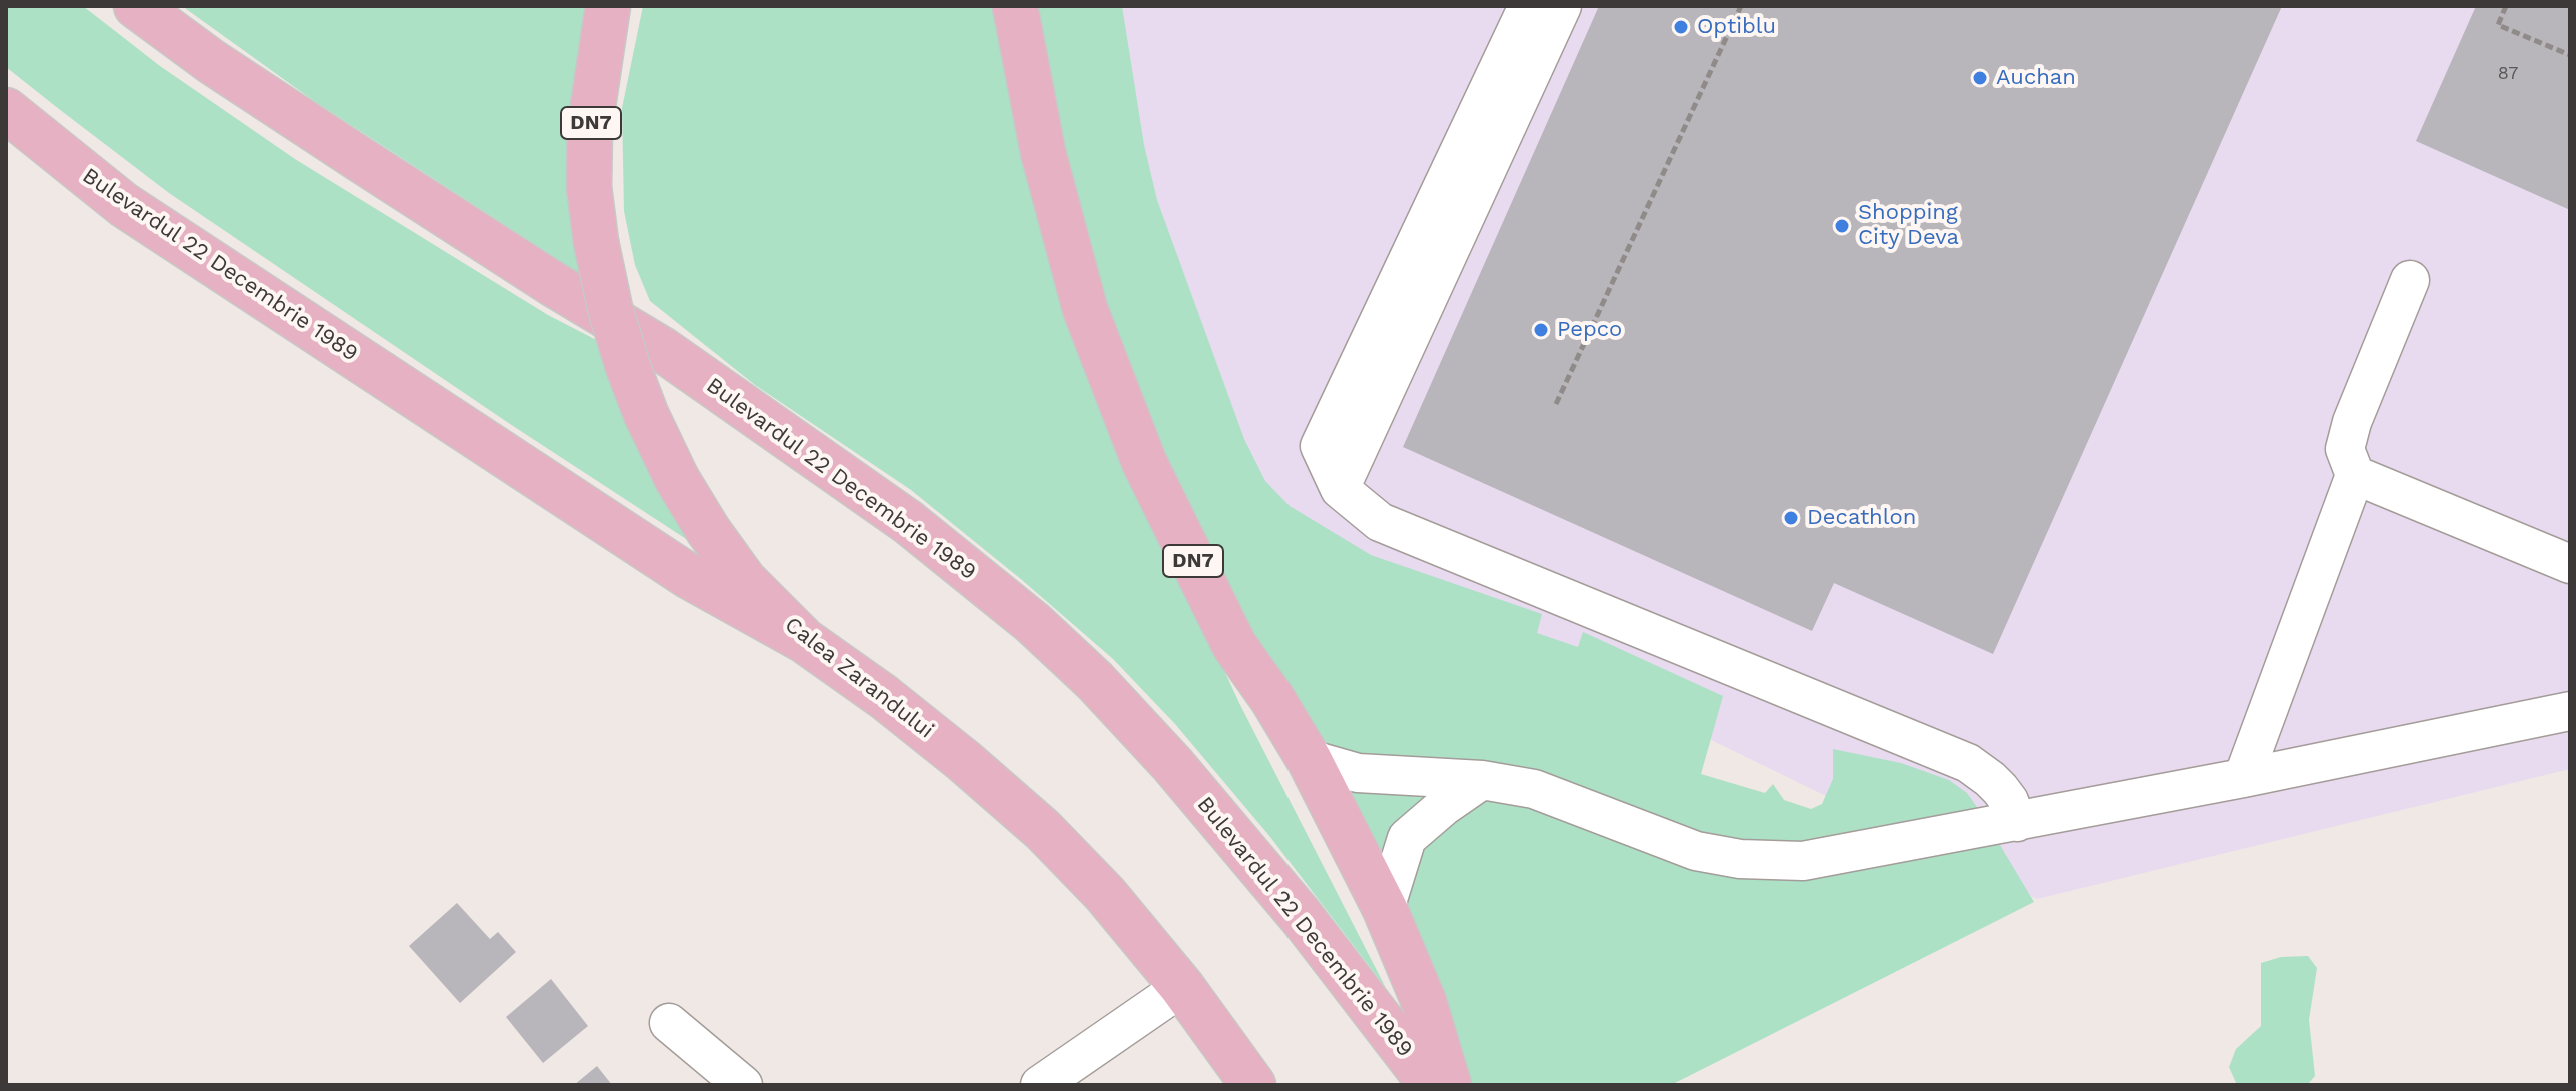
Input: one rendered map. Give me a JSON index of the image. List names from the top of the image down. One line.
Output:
{"streets":{"main road":["DN7","Bulevardul 22 Decembrie 1989","Calea Zarandului"]},"crossings":[["Bulevardul 22 Decembrie 1989","Calea Zarandului"]],"places":["Optiblu","Auchan","Shopping City Deva","Pepco","Decathlon"],"house_numbers":["87"]}
